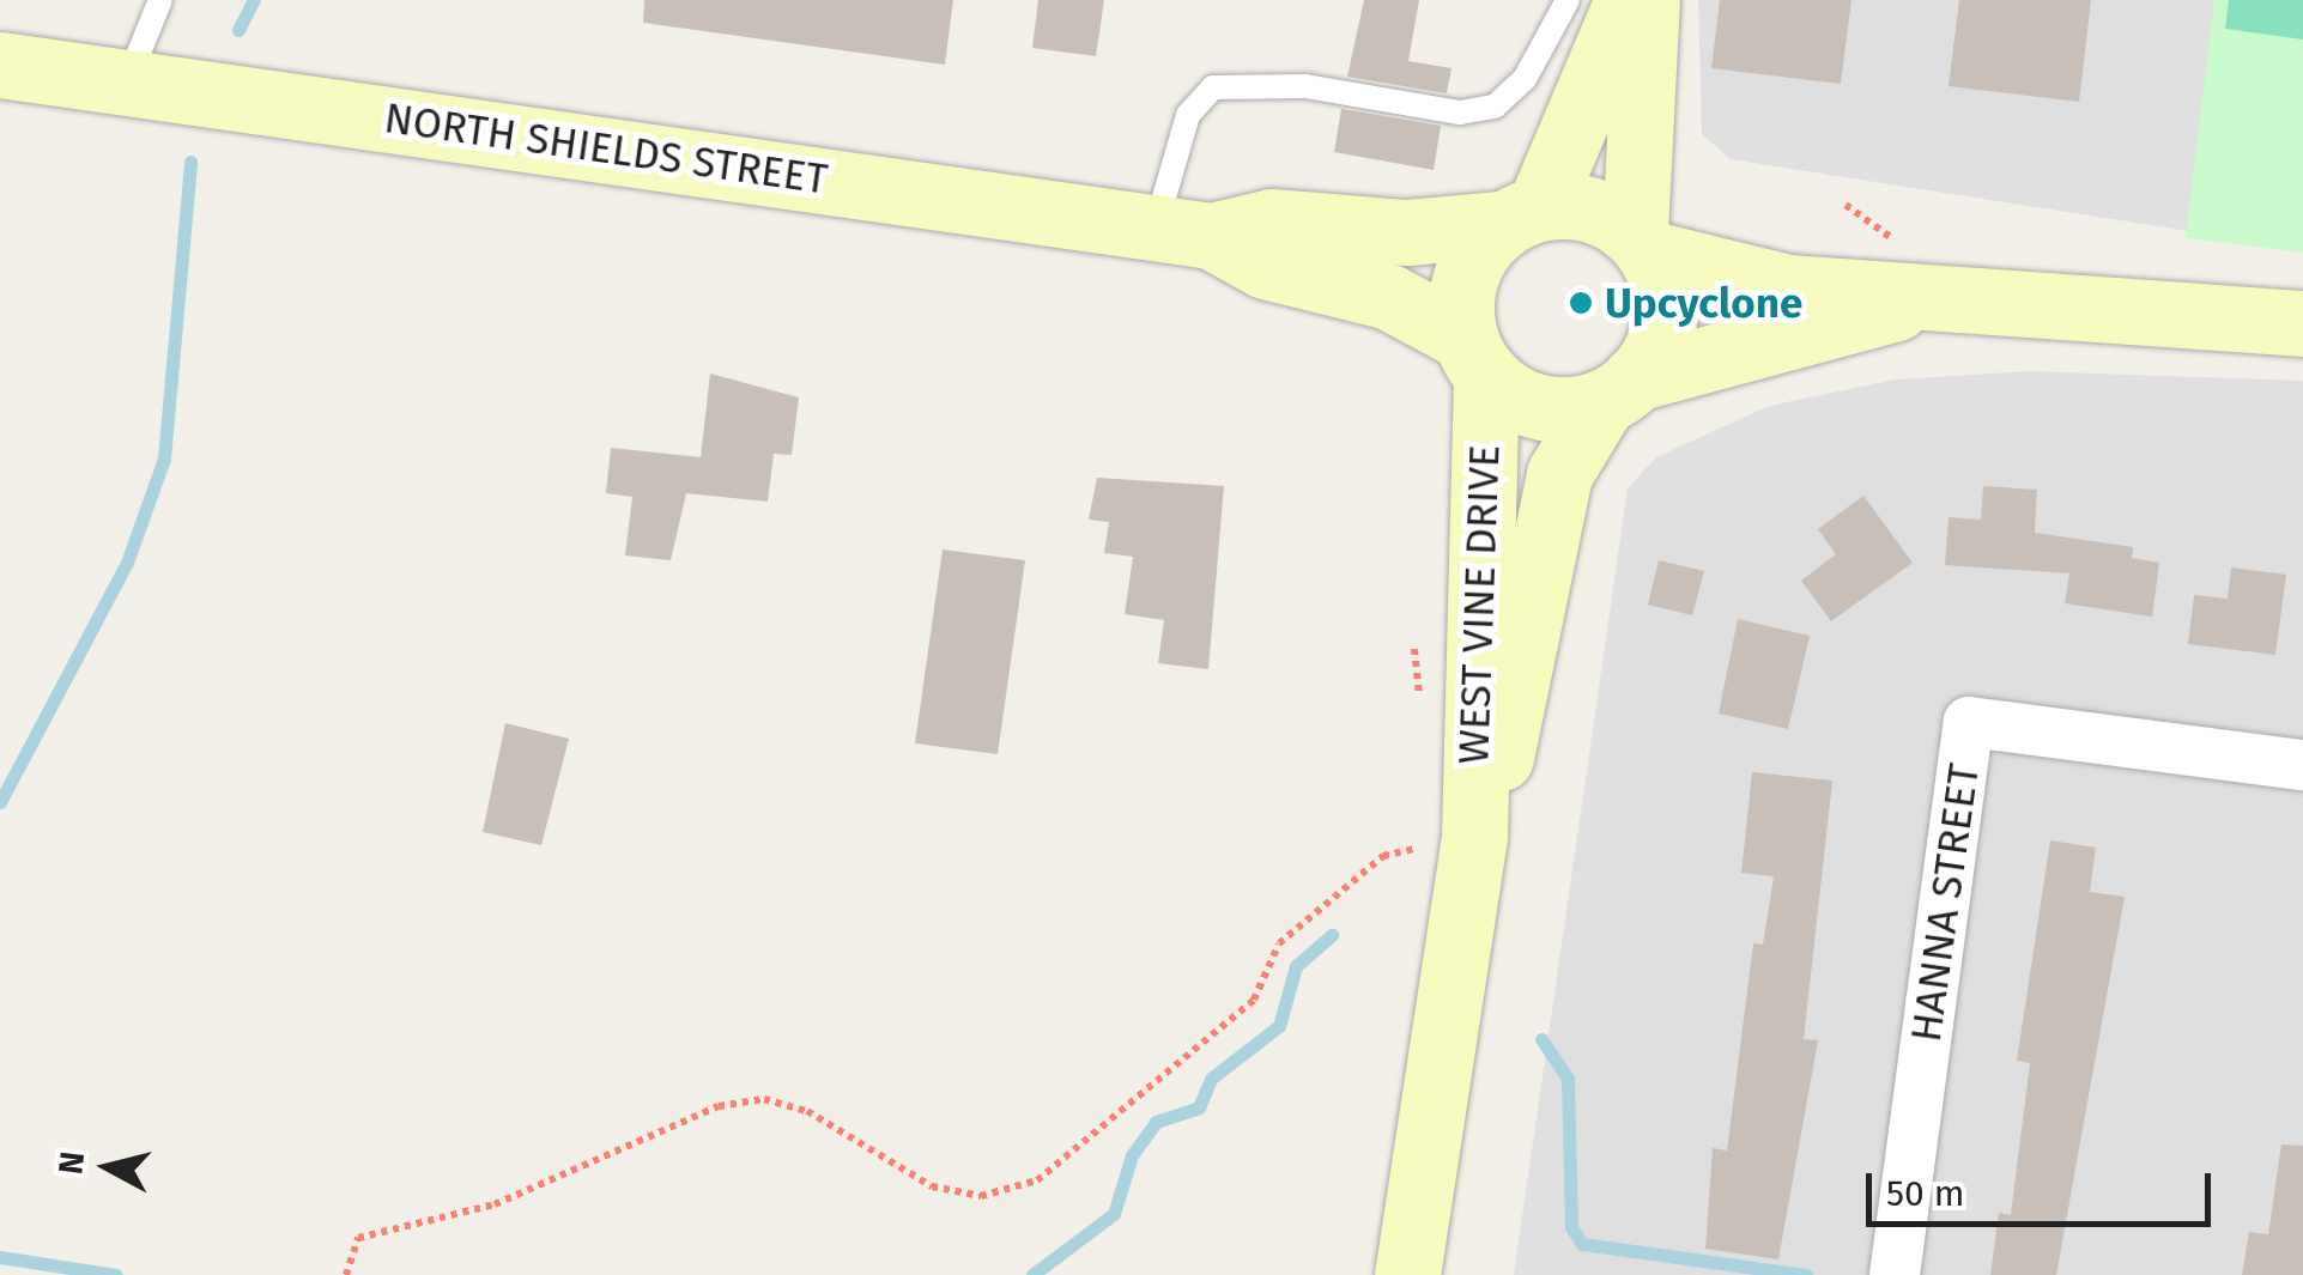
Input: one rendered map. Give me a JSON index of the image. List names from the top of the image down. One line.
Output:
{"streets":{"main road":["NORTH SHIELDS STREET","WEST VINE DRIVE"],"street":["HANNA STREET"]},"crossings":[["NORTH SHIELDS STREET","WEST VINE DRIVE"]],"places":["Upcyclone"],"scale_bar":"50 m","north":"left"}
